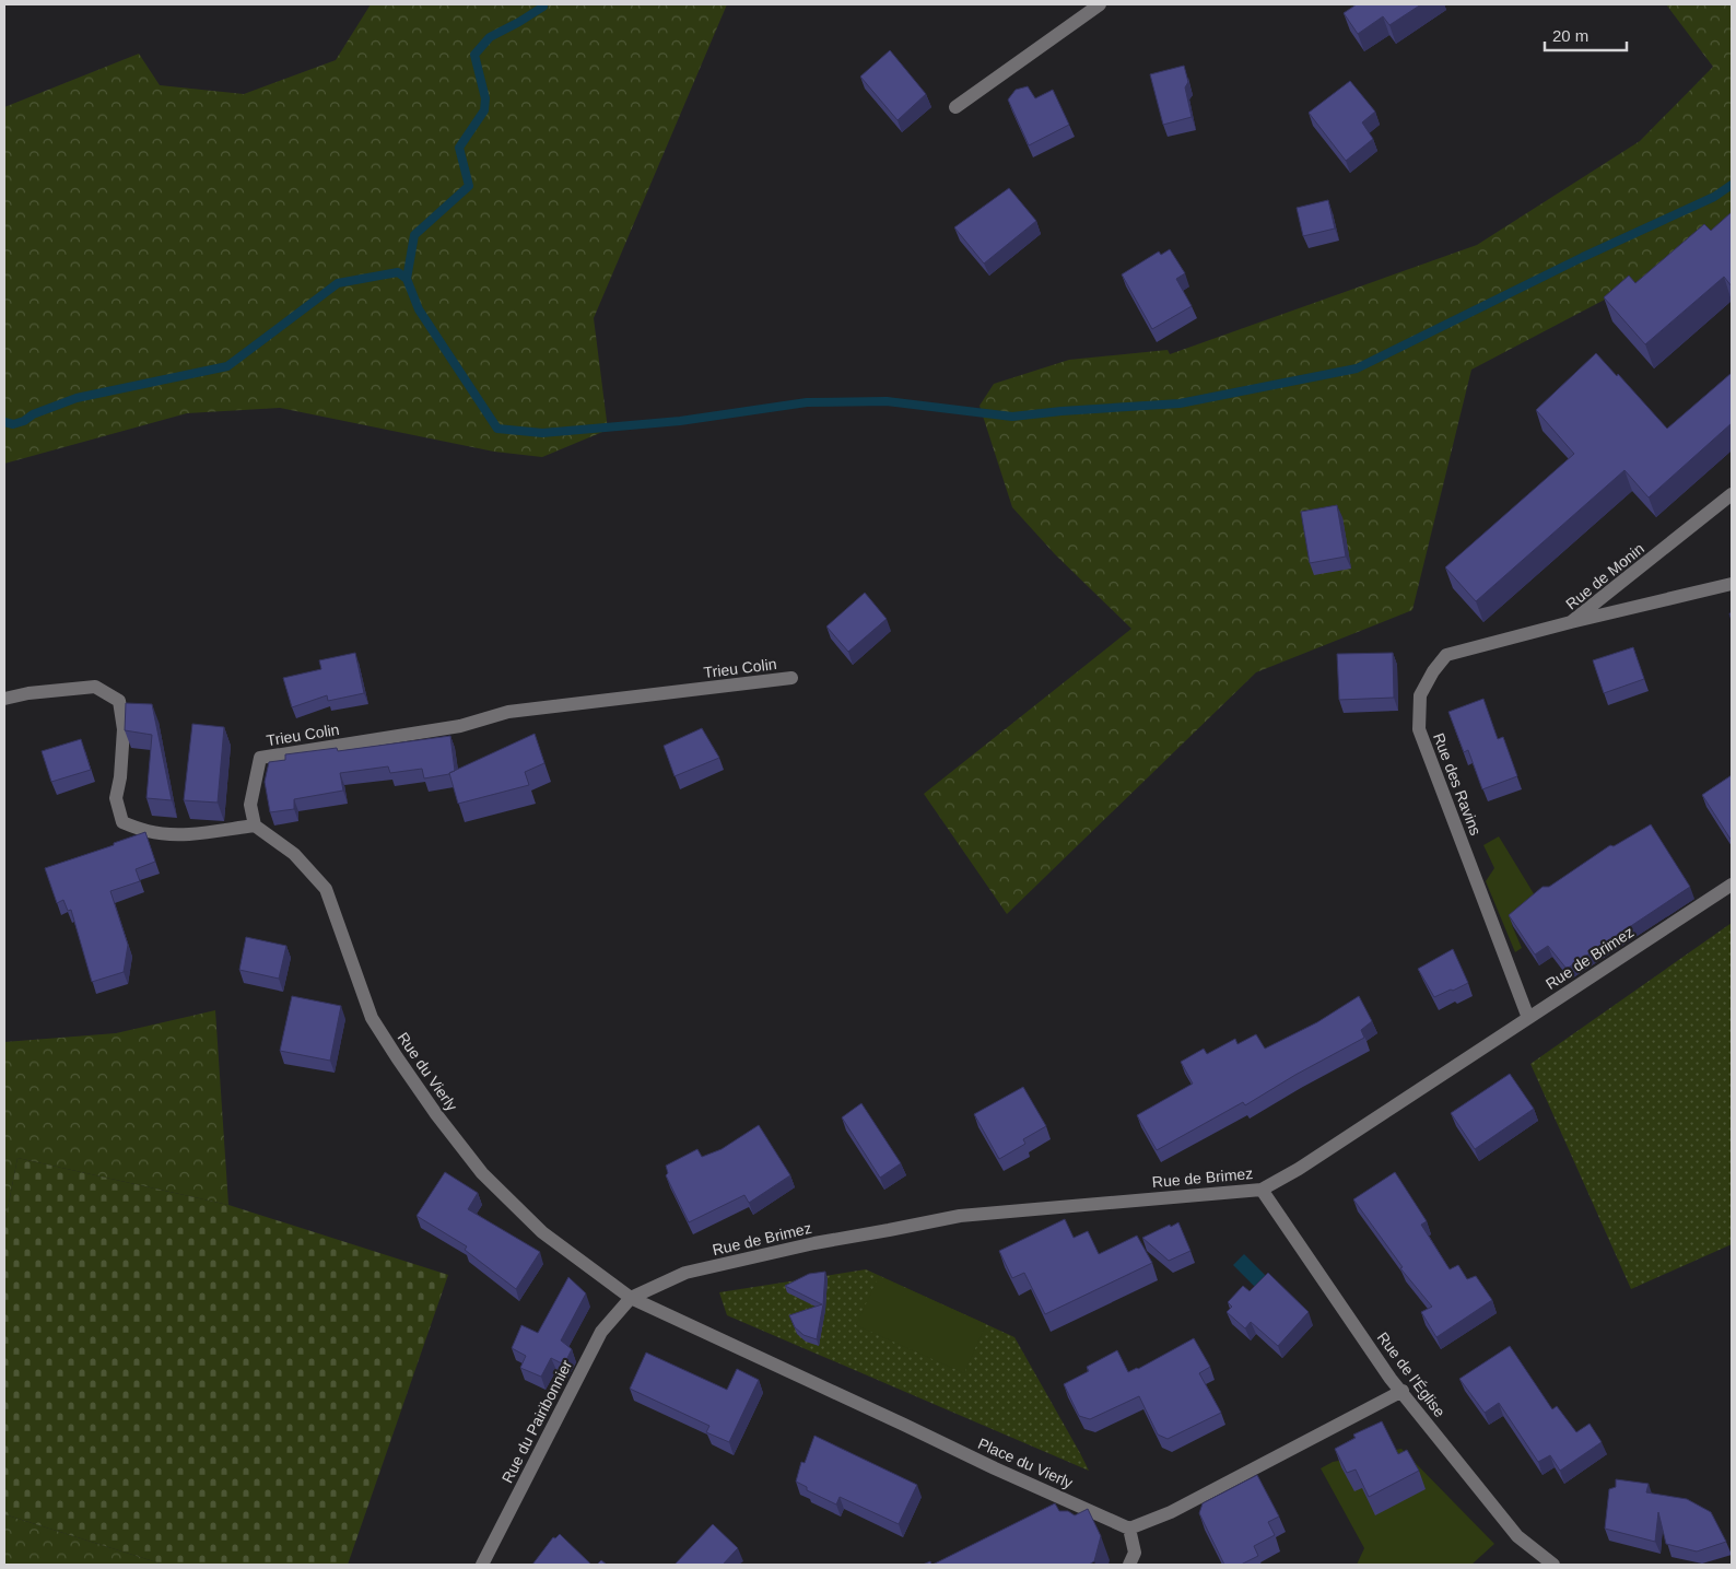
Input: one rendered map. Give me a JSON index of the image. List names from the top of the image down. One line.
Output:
{"streets":{"street":["Rue de Monin","Trieu Colin","Rue des Ravins","Rue de Brimez","Rue du Vierly","Rue de l'Église","Rue du Pairibonnier","Place du Vierly"]},"crossings":[["Rue de Monin","Rue des Ravins"],["Trieu Colin","Rue du Vierly"],["Rue des Ravins","Rue de Brimez"],["Rue de Brimez","Rue du Vierly"],["Rue de Brimez","Rue de l'Église"],["Rue de Brimez","Rue du Pairibonnier"],["Rue de Brimez","Place du Vierly"],["Rue du Vierly","Rue du Pairibonnier"],["Rue du Vierly","Place du Vierly"],["Rue du Pairibonnier","Place du Vierly"]],"scale_bar":"20 m"}
